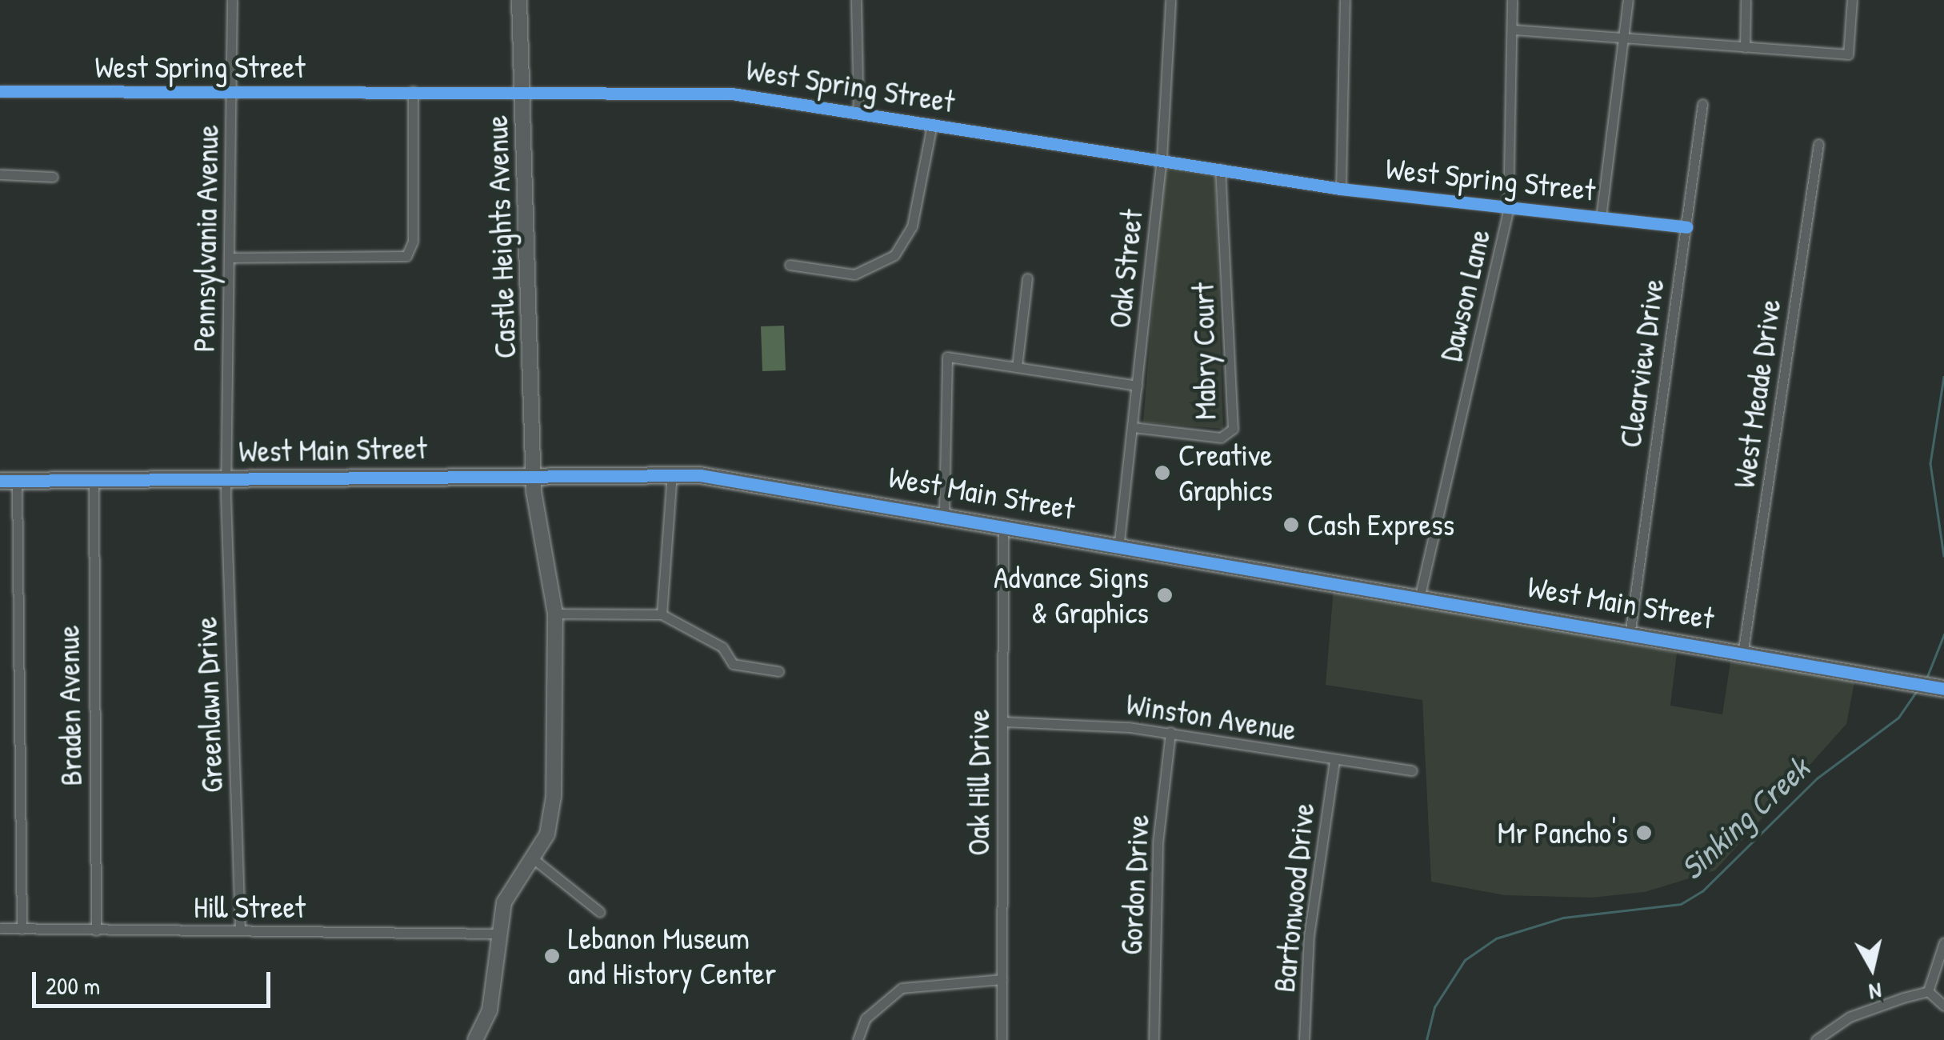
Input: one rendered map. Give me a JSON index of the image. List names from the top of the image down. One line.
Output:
{"streets":{"main road":["West Main Street"],"street":["West Spring Street","Castle Heights Avenue","Pennsylvania Avenue","Oak Street","Dawson Lane","Mabry Court","Clearview Drive","West Meade Drive","Greenlawn Drive","Braden Avenue","Winston Avenue","Oak Hill Drive","Gordon Drive","Bartonwood Drive","Hill Street"]},"crossings":[["West Spring Street","Castle Heights Avenue"],["West Spring Street","Pennsylvania Avenue"],["West Spring Street","Oak Street"],["West Spring Street","Dawson Lane"],["West Spring Street","Mabry Court"],["West Spring Street","Clearview Drive"],["Castle Heights Avenue","West Main Street"],["Castle Heights Avenue","Hill Street"],["Pennsylvania Avenue","West Main Street"],["Pennsylvania Avenue","Greenlawn Drive"],["Oak Street","Mabry Court"],["Oak Street","West Main Street"],["Dawson Lane","West Main Street"],["Clearview Drive","West Main Street"],["West Meade Drive","West Main Street"],["West Main Street","Greenlawn Drive"],["West Main Street","Braden Avenue"],["West Main Street","Oak Hill Drive"],["Greenlawn Drive","Hill Street"],["Braden Avenue","Hill Street"],["Winston Avenue","Oak Hill Drive"],["Winston Avenue","Gordon Drive"],["Winston Avenue","Bartonwood Drive"]],"water":["Sinking Creek"],"places":["Creative Graphics","Cash Express","Advance Signs & Graphics","Mr Pancho's","Lebanon Museum and History Center"],"scale_bar":"200 m","north":"bottom"}
